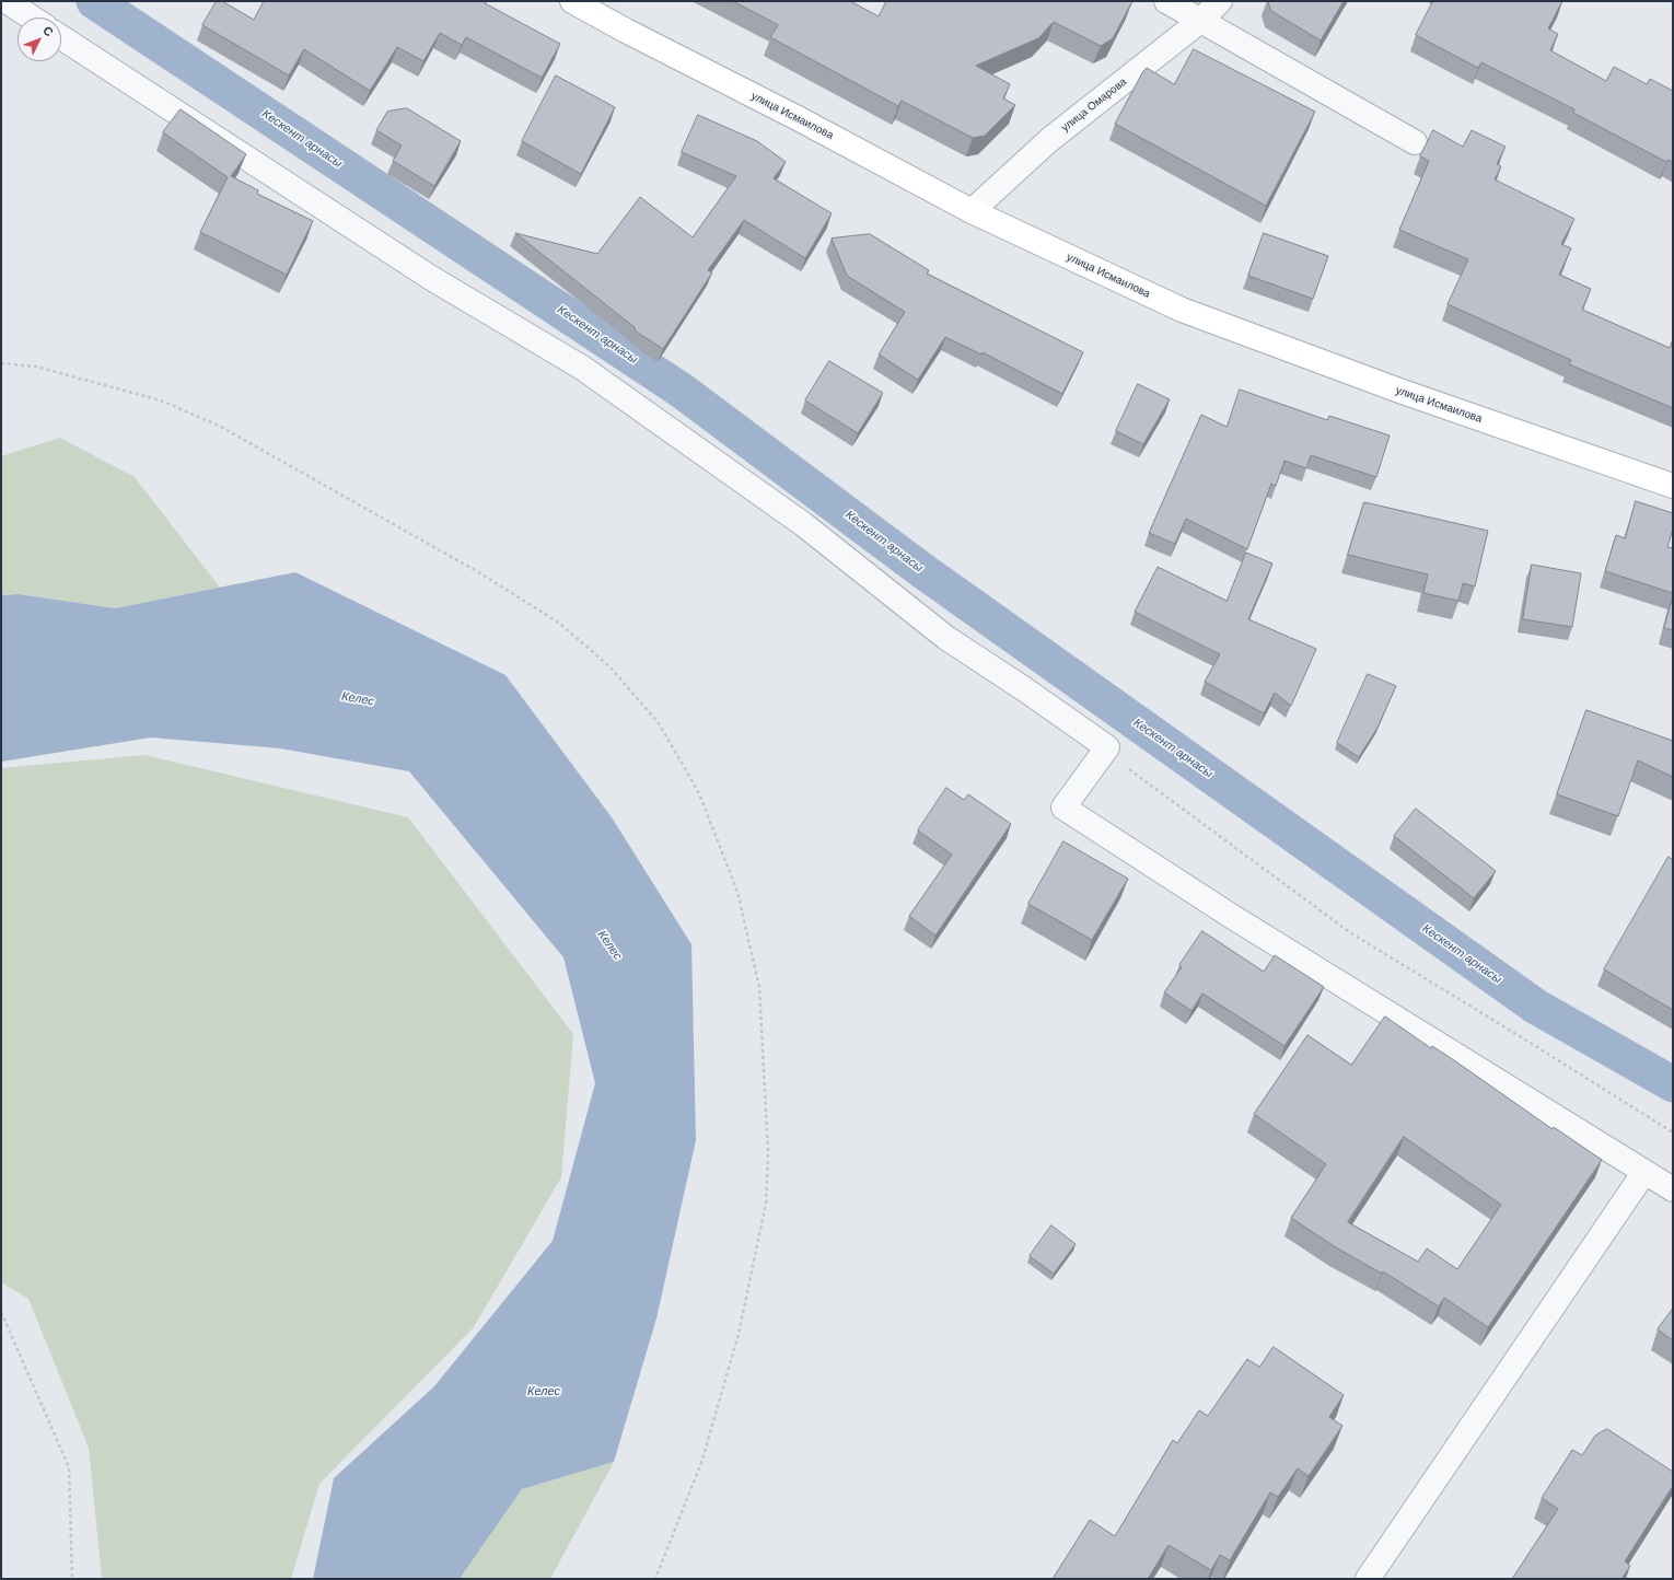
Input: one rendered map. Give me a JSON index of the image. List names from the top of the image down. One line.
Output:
{"streets":{"main road":["улица Исмаилова"],"street":["улица Омарова"]},"crossings":[["улица Омарова","улица Исмаилова"]],"water":["Кескент арнасы","Келес"],"north":"top right"}
